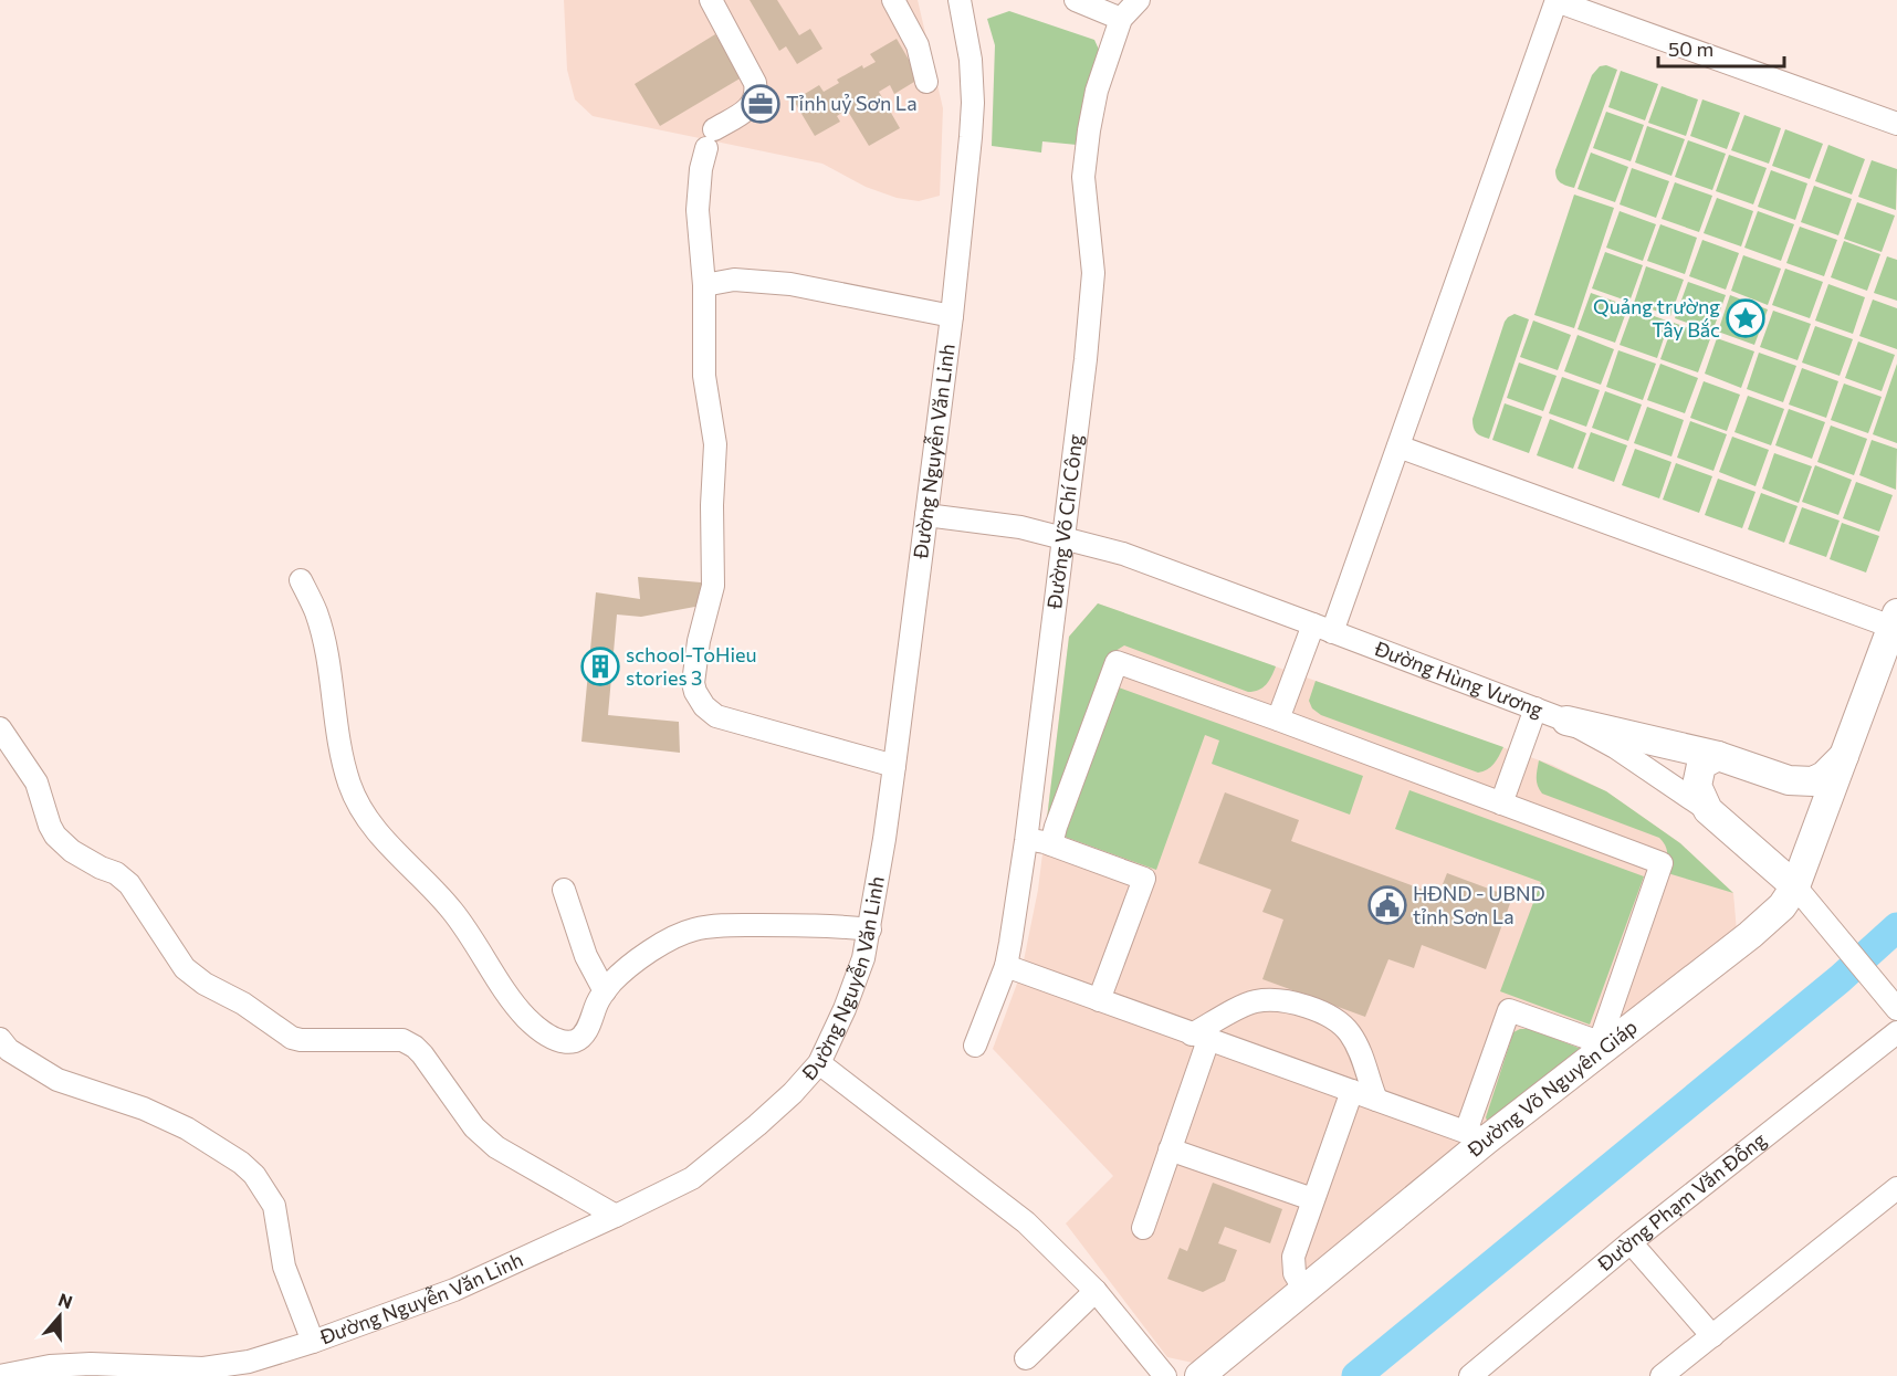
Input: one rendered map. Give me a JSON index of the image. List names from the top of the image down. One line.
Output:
{"streets":{"main road":["Đường Hùng Vương","Đường Võ Nguyên Giáp"],"street":["Đường Nguyễn Văn Linh","Đường Võ Chí Công","Đường Phạm Văn Đồng"]},"crossings":[["Đường Nguyễn Văn Linh","Đường Hùng Vương"],["Đường Võ Chí Công","Đường Hùng Vương"],["Đường Hùng Vương","Đường Võ Nguyên Giáp"]],"places":{"office":["Tỉnh uỷ Sơn La"],"place":["Quảng trường Tây Bắc"],"building":["school-ToHieu stories 3"],"public building":["HĐND - UBND tỉnh Sơn La"]},"scale_bar":"50 m","north":"top"}
